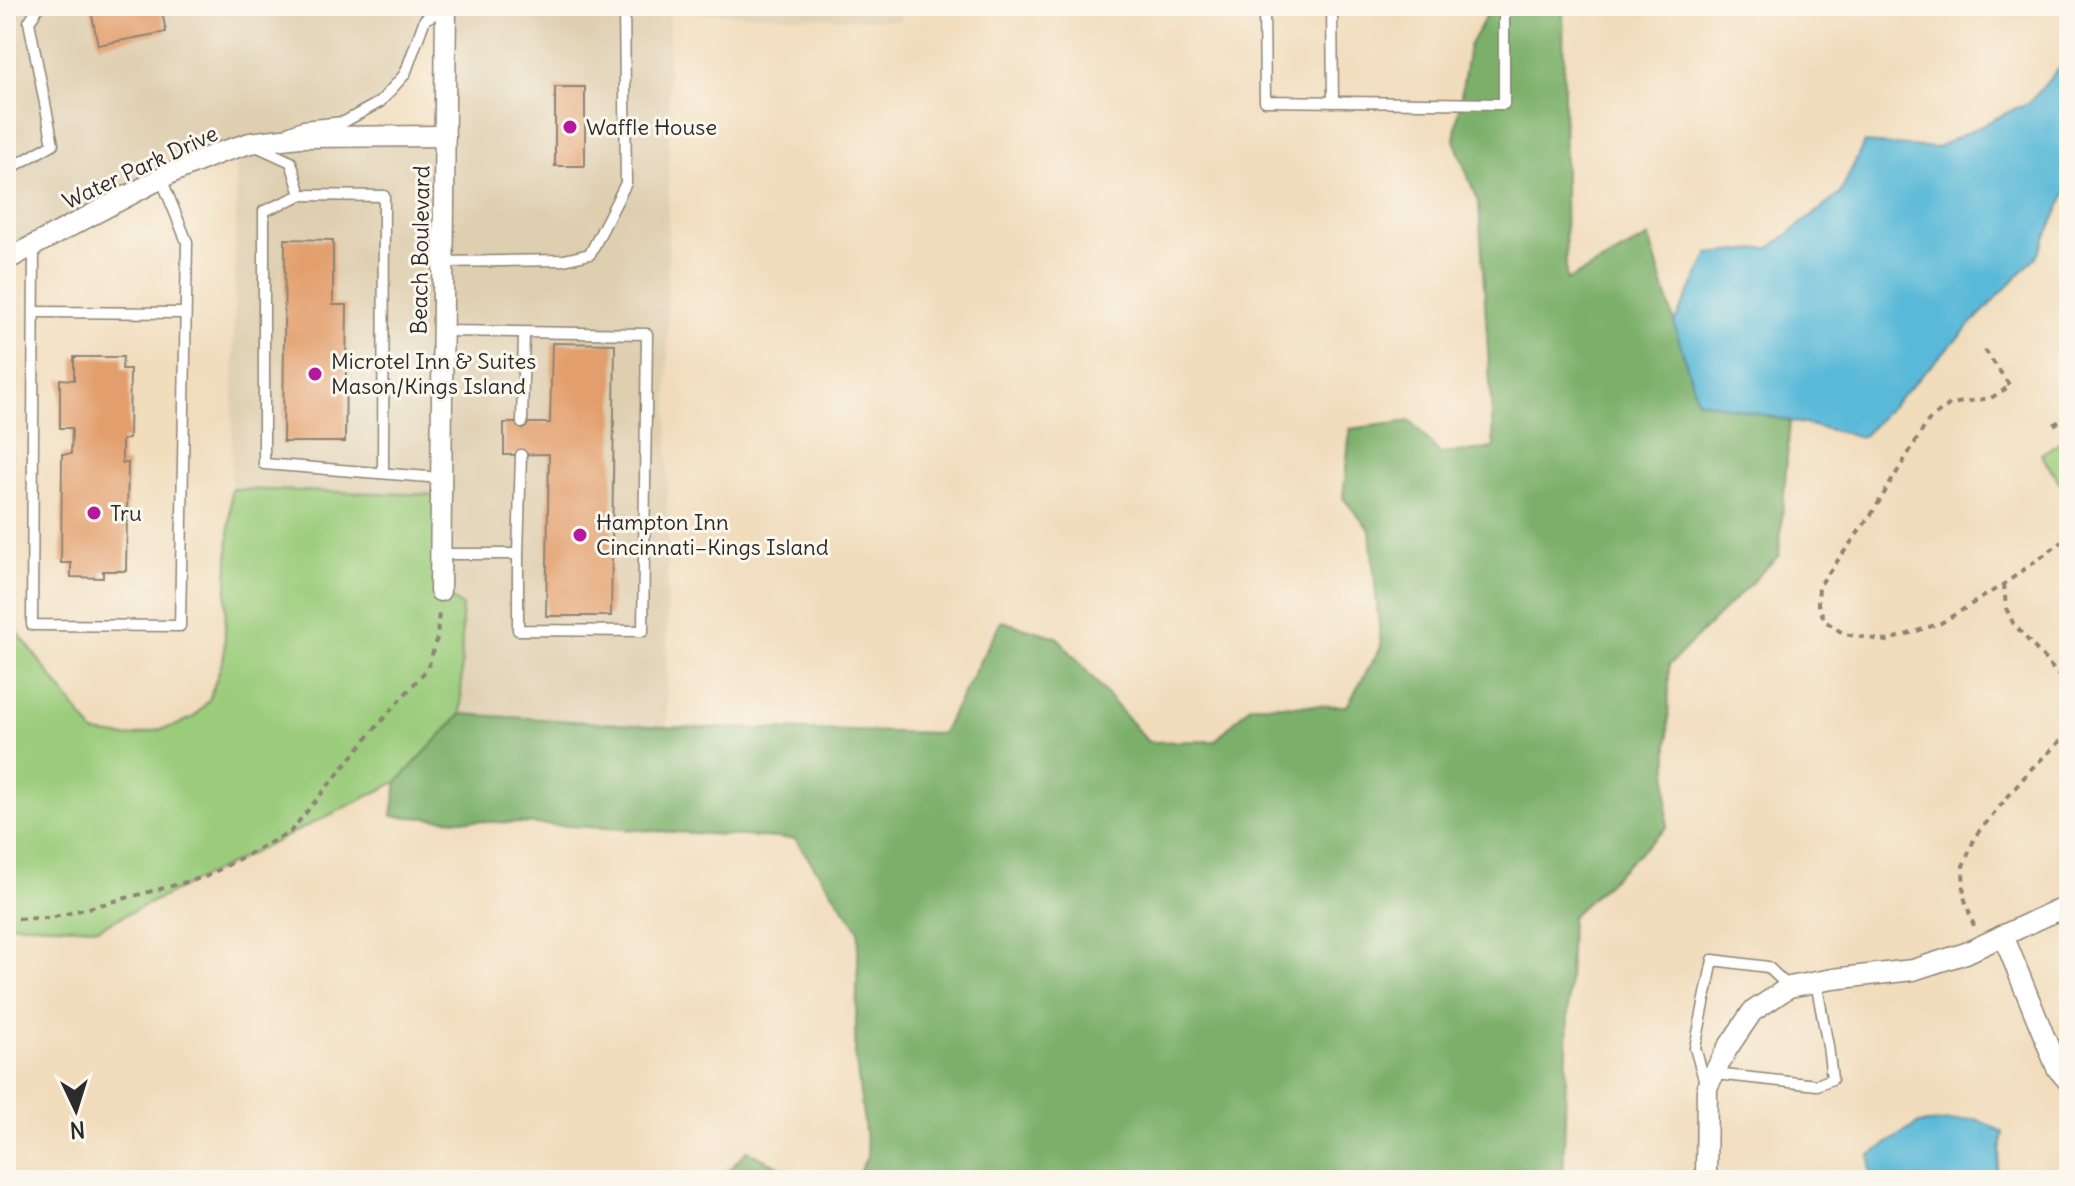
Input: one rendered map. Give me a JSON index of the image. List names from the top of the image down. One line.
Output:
{"streets":{"street":["Water Park Drive","Beach Boulevard"]},"crossings":[["Water Park Drive","Beach Boulevard"]],"places":["Waffle House","Microtel Inn & Suites Mason/Kings Island","Tru","Hampton Inn Cincinnati–Kings Island"],"north":"bottom"}
